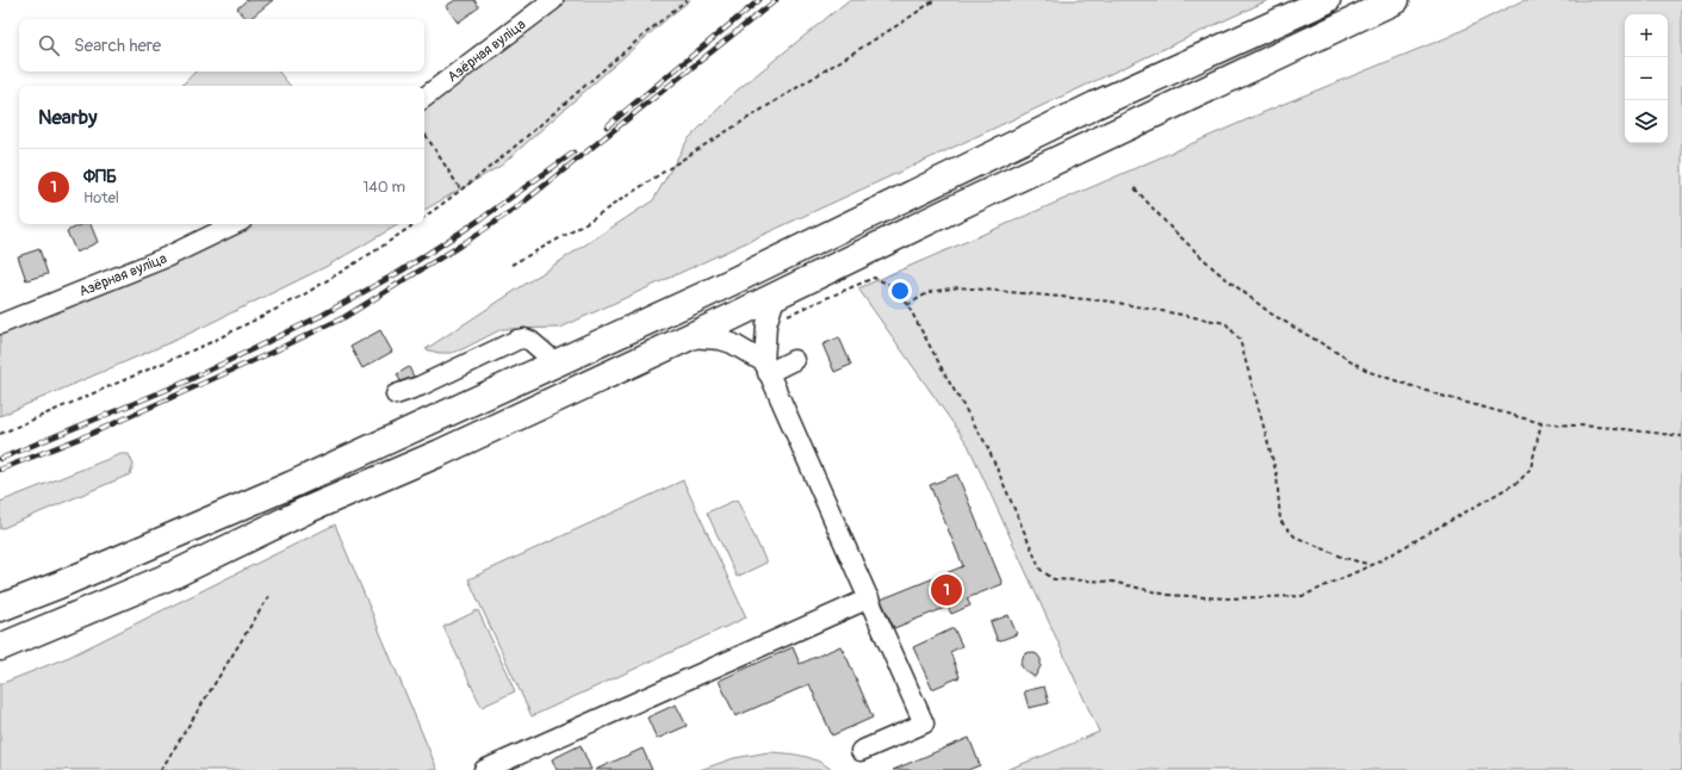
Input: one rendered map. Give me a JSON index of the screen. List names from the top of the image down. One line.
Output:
{"streets":{"street":["Азёрная вуліца"]},"page":{"map_buttons":["+","−"],"search":"Search here","heading":"Nearby","list":[{"mark":"1","name":"ФПБ","note":"Hotel","value":"140 m"}],"pins":"1"}}
